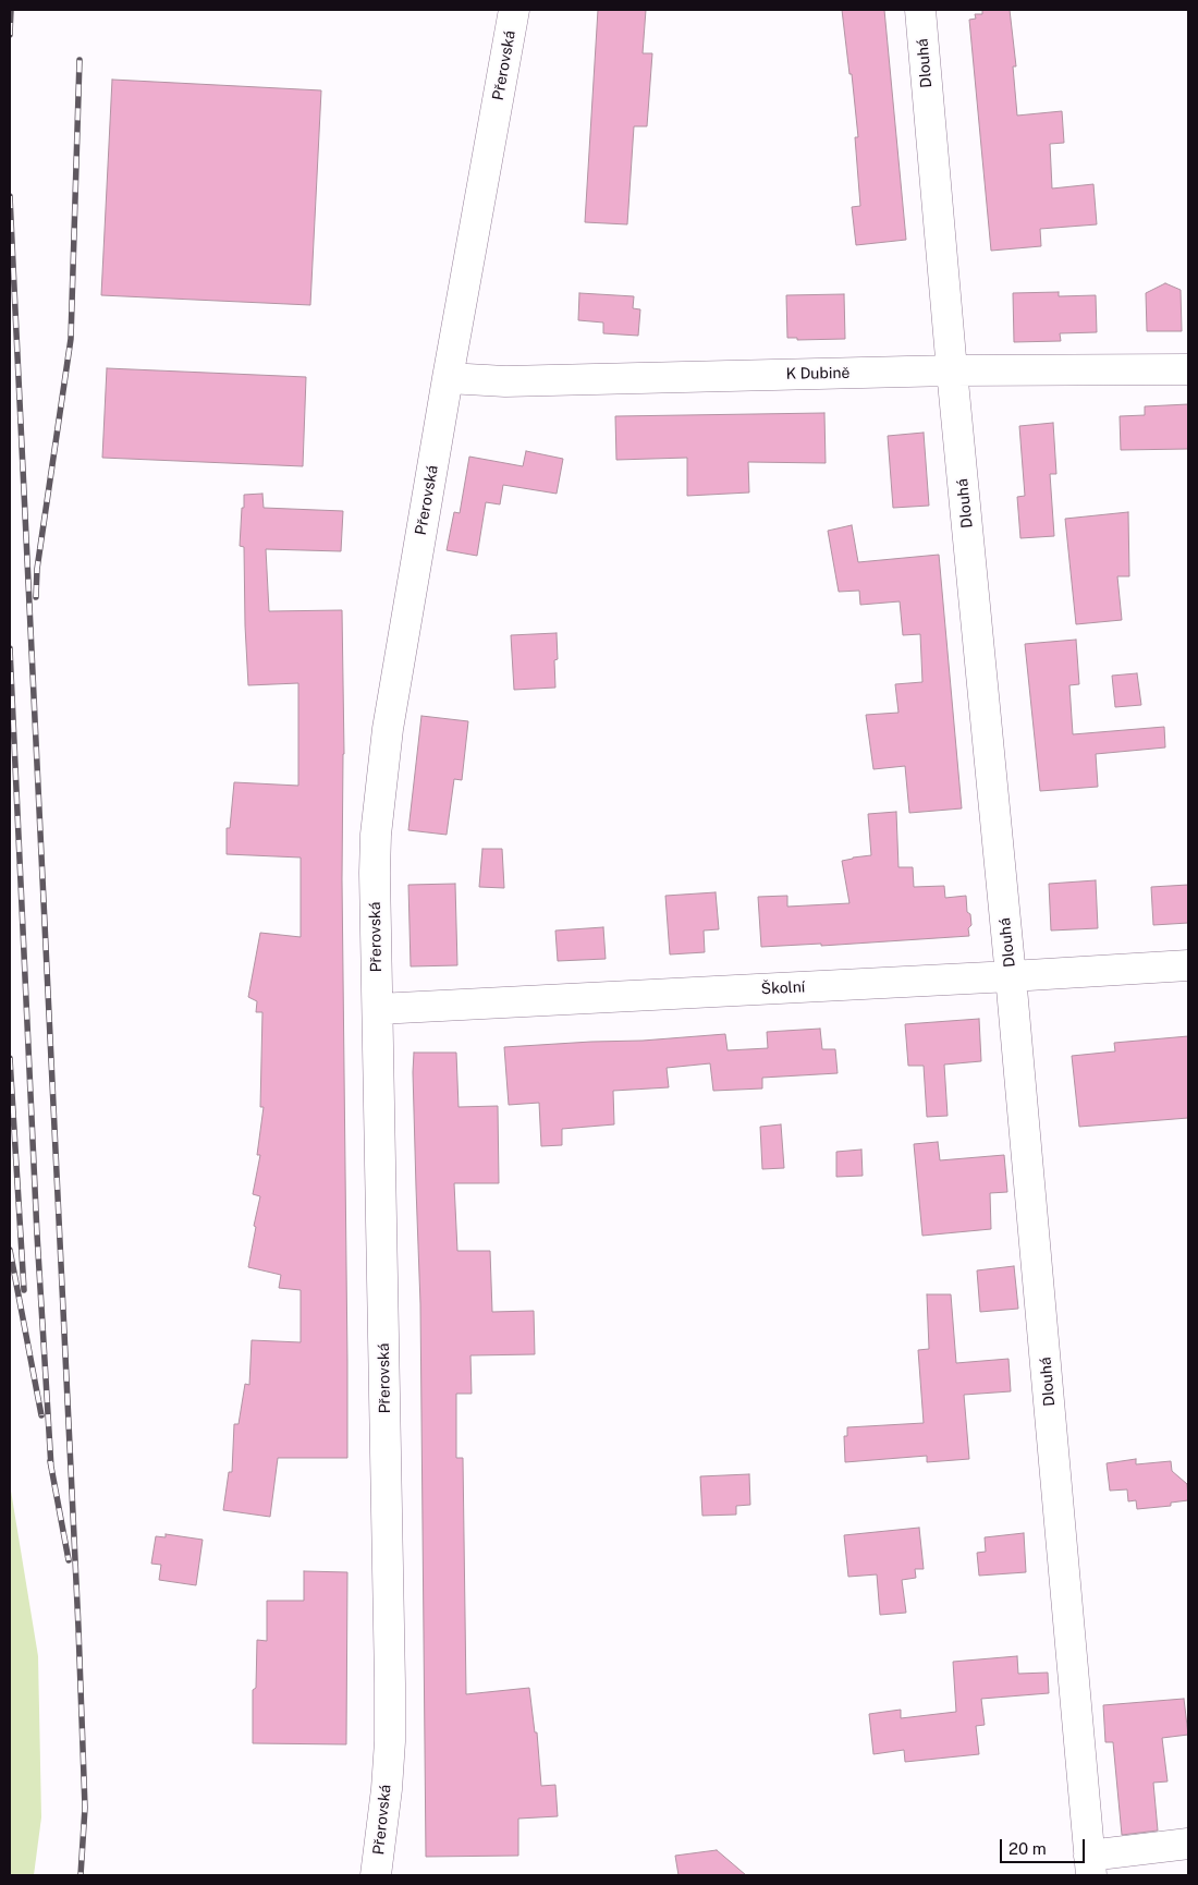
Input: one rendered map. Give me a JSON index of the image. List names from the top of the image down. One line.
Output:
{"streets":{"street":["Dlouhá","Přerovská","K Dubině","Školní"]},"crossings":[["Dlouhá","K Dubině"],["Dlouhá","Školní"],["Přerovská","K Dubině"],["Přerovská","Školní"]],"scale_bar":"20 m"}
